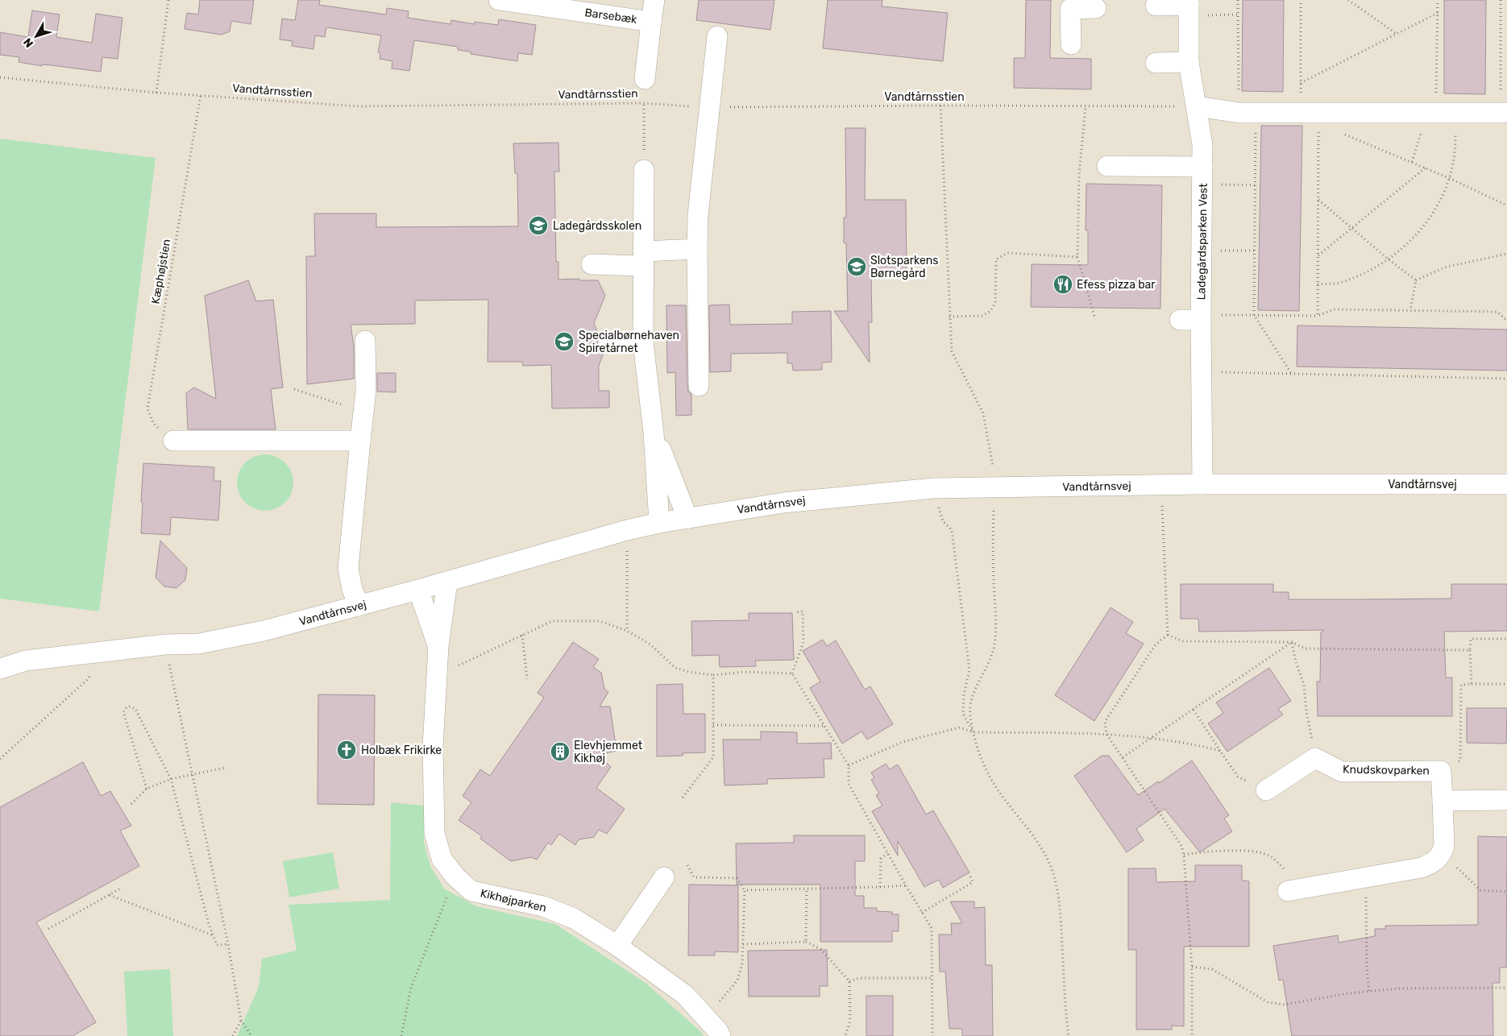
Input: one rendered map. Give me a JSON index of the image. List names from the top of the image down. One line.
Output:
{"streets":{"street":["Barsebæk","Ladegårdsparken Vest","Vandtårnsvej","Knudskovparken","Kikhøjparken"],"path":["Vandtårnsstien","Kæphøjstien"]},"crossings":[["Vandtårnsstien","Ladegårdsparken Vest"],["Vandtårnsstien","Kæphøjstien"],["Ladegårdsparken Vest","Vandtårnsvej"],["Vandtårnsvej","Kikhøjparken"]],"places":{"school or university":["Ladegårdsskolen","Slotsparkens Børnegård","Specialbørnehaven Spiretårnet"],"restaurant":["Efess pizza bar"],"church":["Holbæk Frikirke"],"building":["Elevhjemmet Kikhøj"]},"north":"bottom left"}
